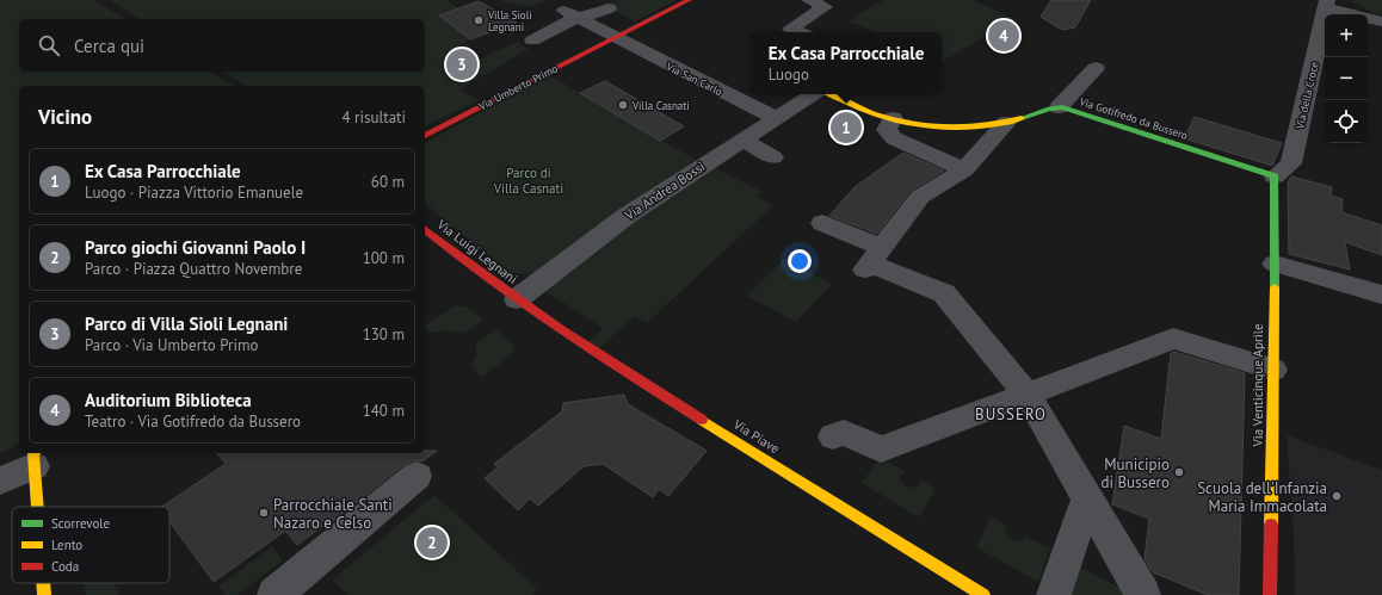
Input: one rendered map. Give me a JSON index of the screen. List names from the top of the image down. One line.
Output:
{"streets":{"street":["Via San Carlo","Via Umberto Primo","Via della Croce","Via Gotifredo da Bussero","Via Andrea Bossi","Via Luigi Legnani","Via Venticinque Aprile","Via Piave"]},"crossings":[["Via San Carlo","Via Umberto Primo"],["Via San Carlo","Via Andrea Bossi"],["Via della Croce","Via Gotifredo da Bussero"],["Via della Croce","Via Venticinque Aprile"],["Via Gotifredo da Bussero","Via Venticinque Aprile"],["Via Andrea Bossi","Via Luigi Legnani"],["Via Andrea Bossi","Via Piave"],["Via Luigi Legnani","Via Piave"]],"districts":["BUSSERO"],"parks":["Parco di Villa Casnati"],"places":["Villa Sioli Legnani","Villa Casnati","Municipio di Bussero","Scuola dell'Infanzia Maria Immacolata","Parrocchiale Santi Nazaro e Celso"],"legend":["Scorrevole","Lento","Coda"],"page":{"map_buttons":["+","−"],"pins":["4","3","1","2"],"search":"Cerca qui","popup":["Ex Casa Parrocchiale","Luogo"],"heading":["Vicino","4 risultati"],"list":[{"mark":"1","name":"Ex Casa Parrocchiale","note":"Luogo · Piazza Vittorio Emanuele","value":"60 m"},{"mark":"2","name":"Parco giochi Giovanni Paolo I","note":"Parco · Piazza Quattro Novembre","value":"100 m"},{"mark":"3","name":"Parco di Villa Sioli Legnani","note":"Parco · Via Umberto Primo","value":"130 m"},{"mark":"4","name":"Auditorium Biblioteca","note":"Teatro · Via Gotifredo da Bussero","value":"140 m"}]}}
